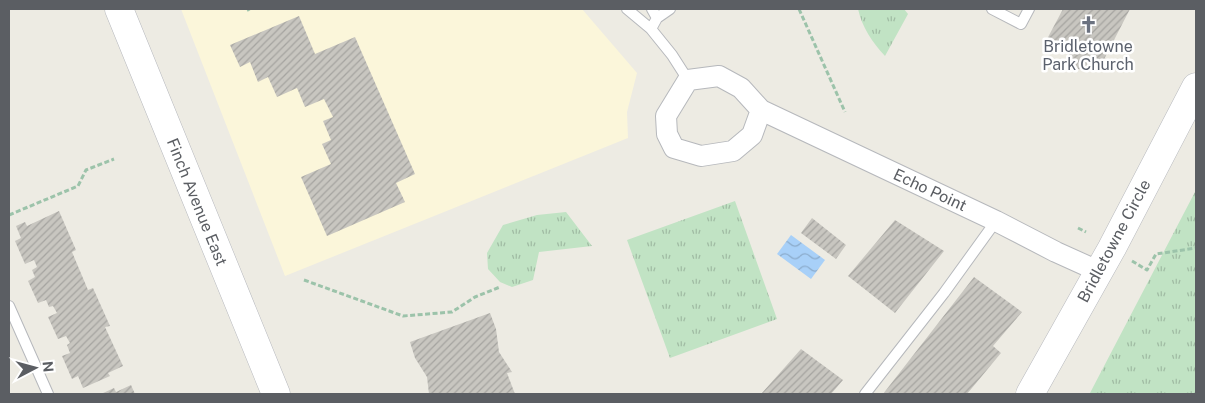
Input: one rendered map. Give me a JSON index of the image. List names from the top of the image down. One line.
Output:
{"streets":{"main road":["Finch Avenue East","Bridletowne Circle"],"street":["Echo Point"]},"crossings":[["Echo Point","Bridletowne Circle"]],"places":{"church":["Bridletowne Park Church"]},"north":"right"}
